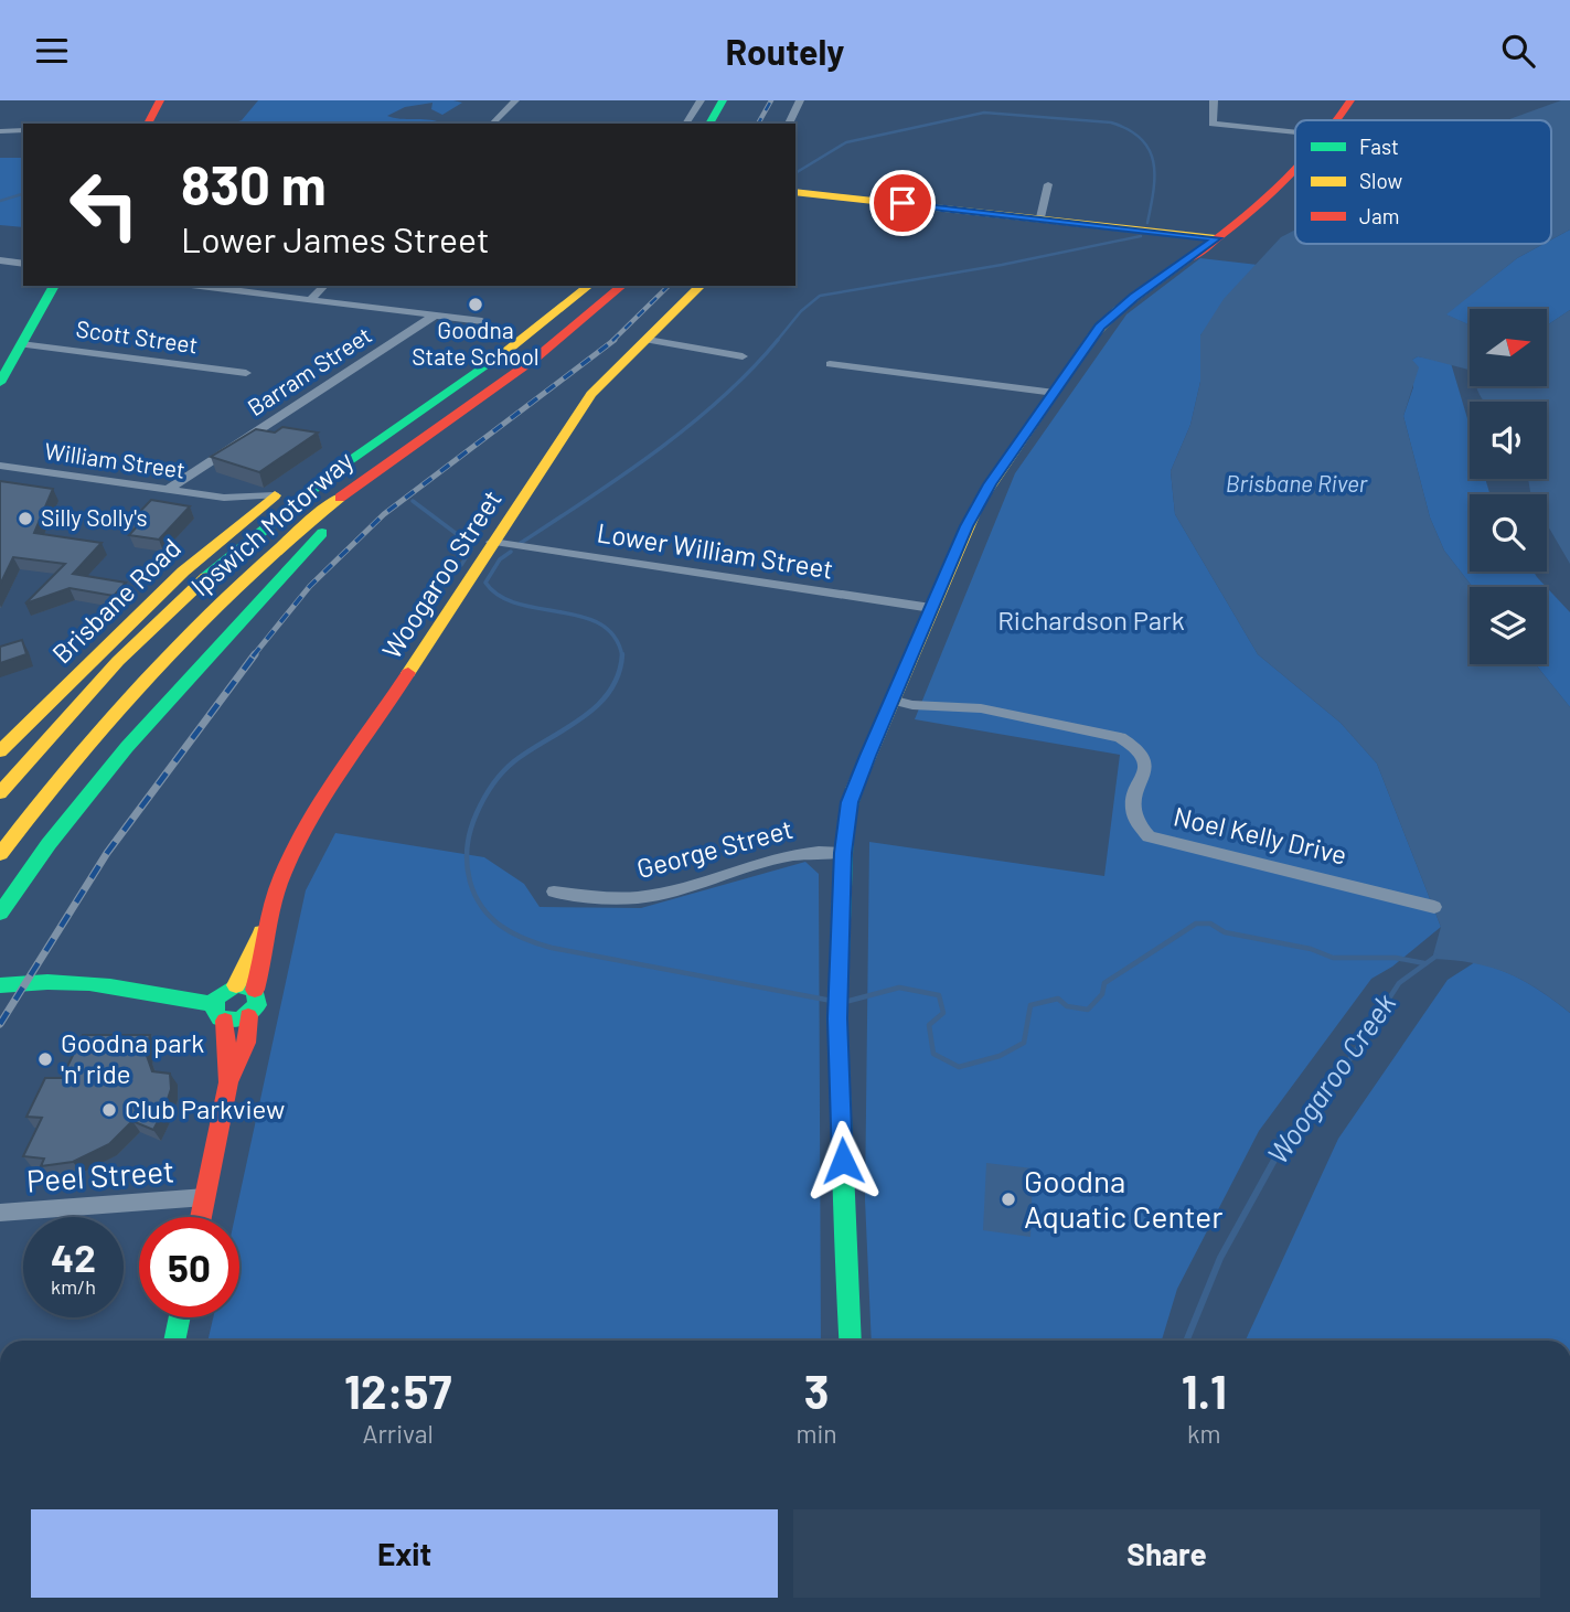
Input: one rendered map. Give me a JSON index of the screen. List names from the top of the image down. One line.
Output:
{"streets":{"main road":["Ipswich Motorway","Woogaroo Street","Brisbane Road"],"street":["Scott Street","Barram Street","William Street","Lower William Street","Noel Kelly Drive","George Street","Peel Street"]},"crossings":[["Barram Street","William Street"],["William Street","Brisbane Road"],["Lower William Street","Woogaroo Street"]],"water":["Brisbane River","Woogaroo Creek"],"parks":["Richardson Park"],"places":["Goodna State School","Silly Solly's","Goodna park 'n' ride","Club Parkview","Goodna Aquatic Center"],"legend":["Fast","Slow","Jam"],"north":"right","page":{"header":"Routely","turn":["830 m","Lower James Street"],"speed":"42 km/h","limit":"50","eta":["12:57","Arrival","3","min","1.1","km"],"buttons":["Exit","Share"]}}
